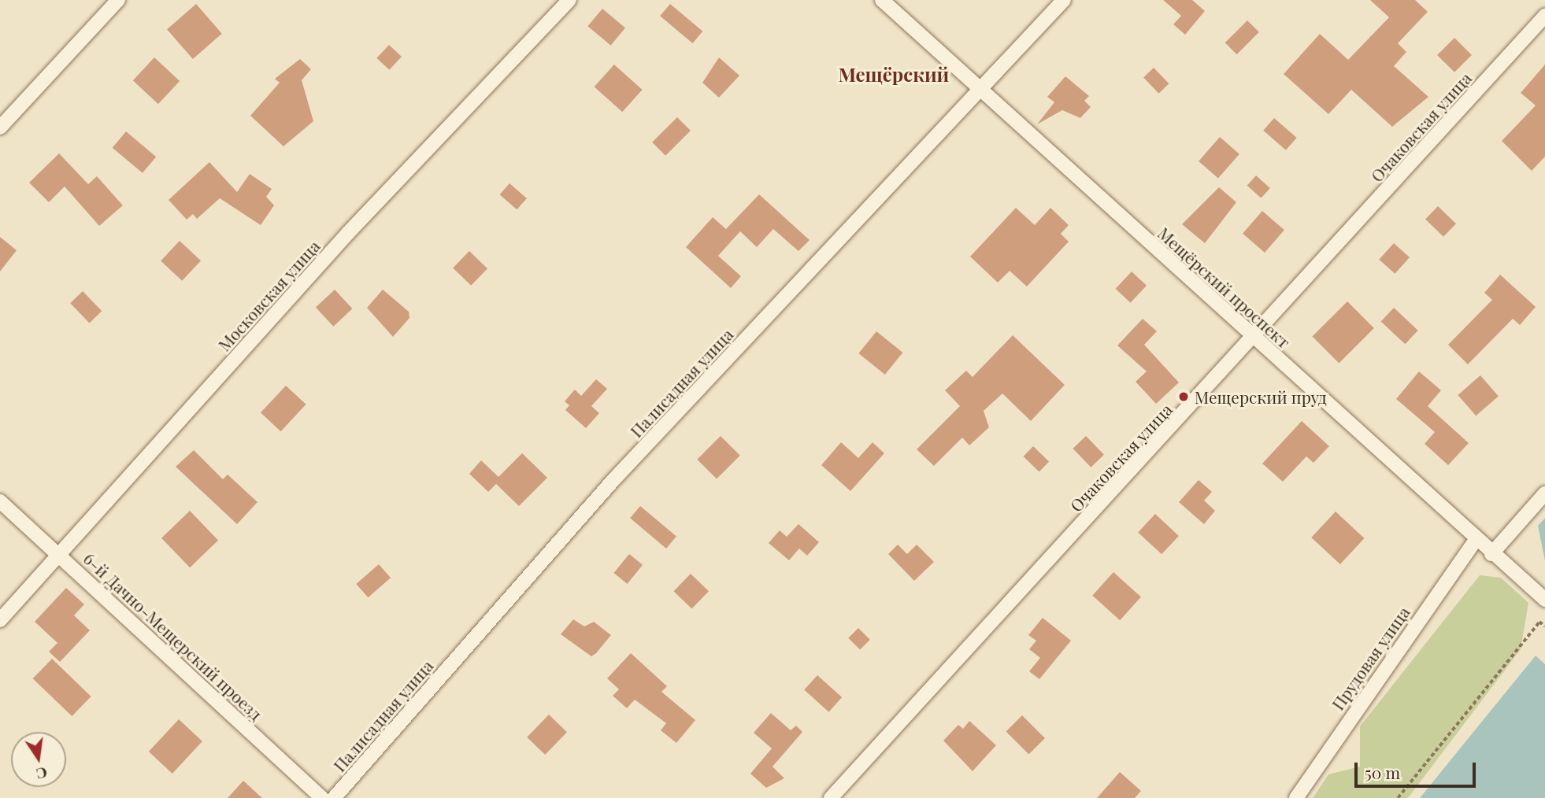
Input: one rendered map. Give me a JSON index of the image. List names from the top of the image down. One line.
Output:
{"streets":{"street":["Очаковская улица","Мещёрский проспект","Московская улица","Палисадная улица","6-й Дачно-Мещерский проезд","Прудовая улица"]},"crossings":[["Очаковская улица","Мещёрский проспект"],["Мещёрский проспект","Палисадная улица"],["Мещёрский проспект","Прудовая улица"],["Московская улица","6-й Дачно-Мещерский проезд"]],"districts":["Мещёрский"],"places":["Мещерский пруд"],"scale_bar":"50 m","north":"bottom"}
